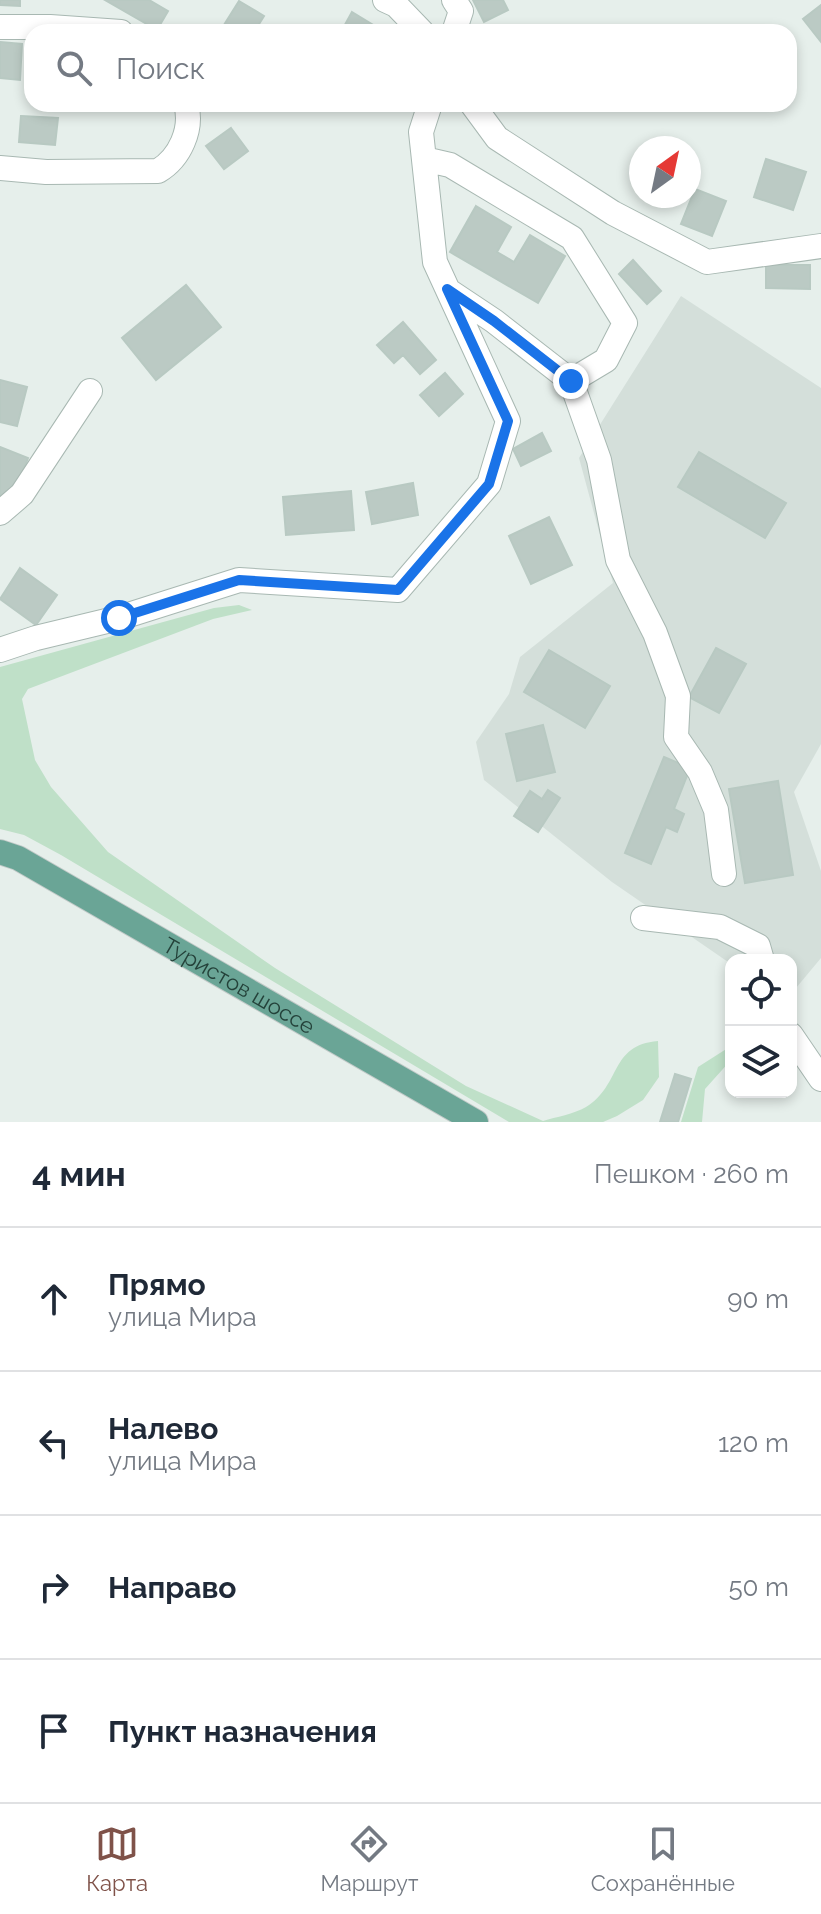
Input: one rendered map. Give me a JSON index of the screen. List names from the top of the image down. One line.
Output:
{"streets":{"main road":["Туристов шоссе"]},"north":"top right","page":{"search":"Поиск","heading":["4 мин","Пешком · 260 m"],"list":[["Прямо","улица Мира","90 m"],["Налево","улица Мира","120 m"],["Направо","50 m"],"Пункт назначения"],"nav":["Карта","Маршрут","Сохранённые"]}}
